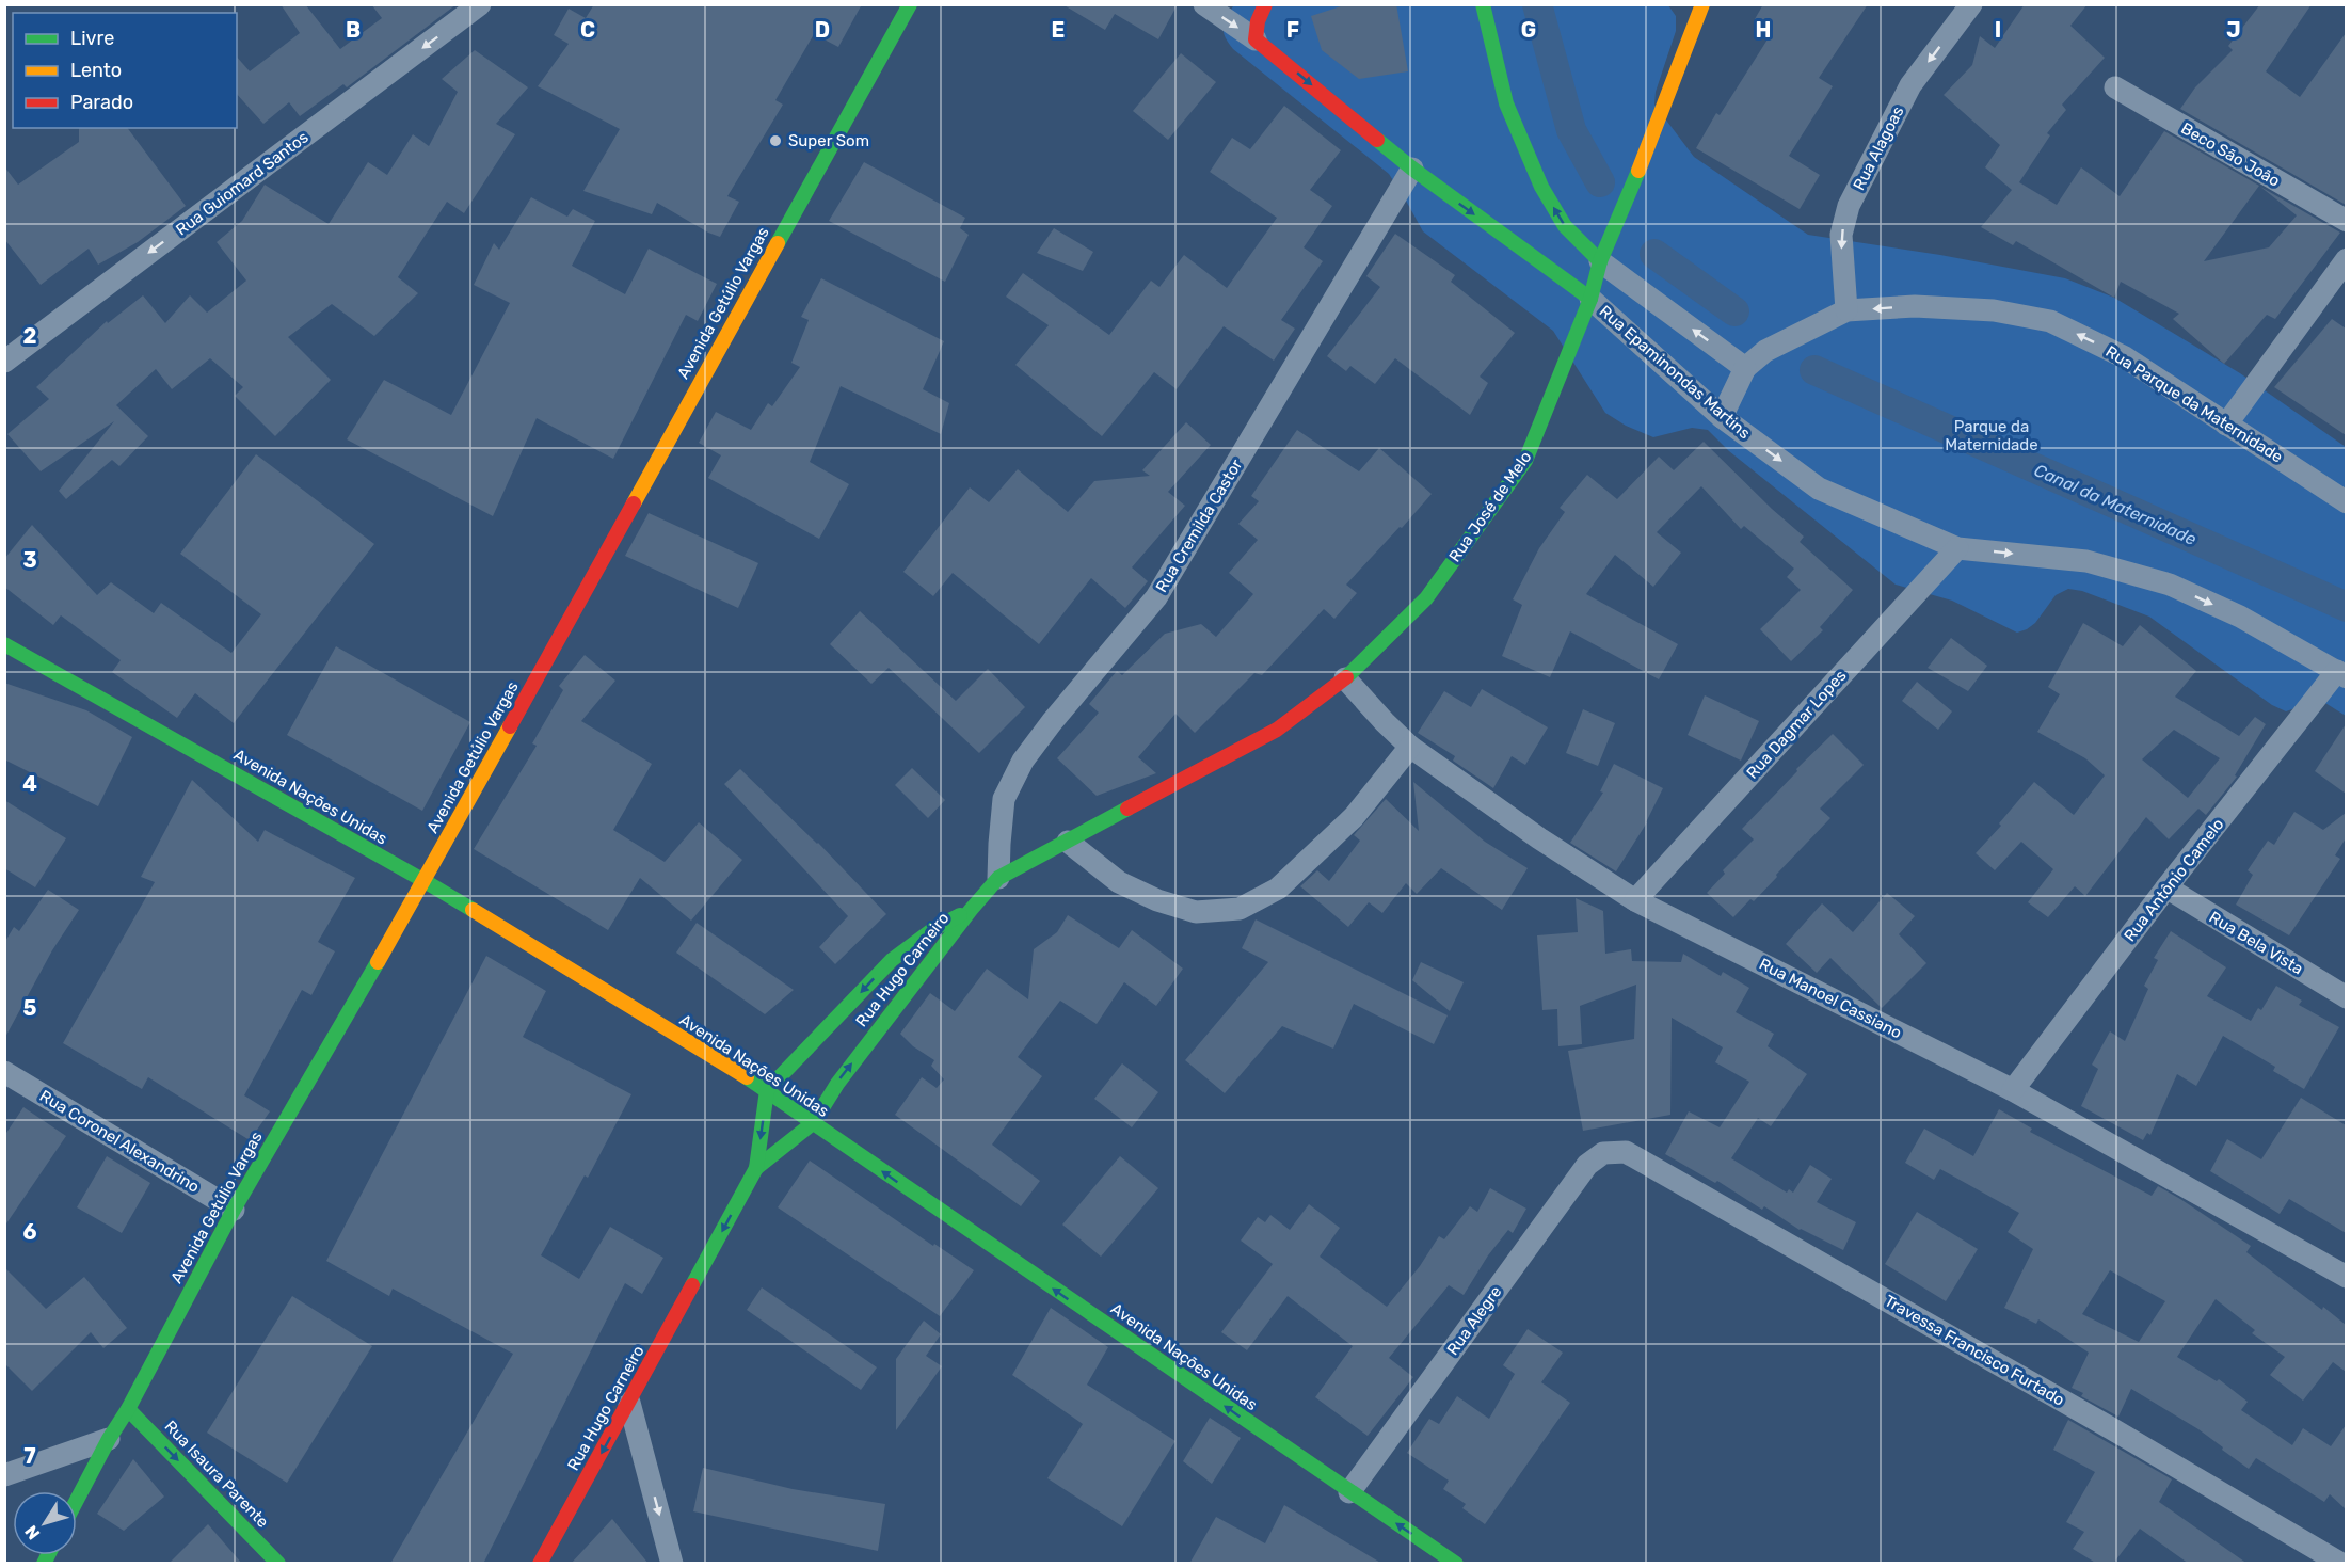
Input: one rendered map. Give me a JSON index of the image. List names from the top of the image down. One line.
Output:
{"streets":{"street":["Rua Alagoas","Beco São João","Rua Guiomard Santos","Avenida Getúlio Vargas","Rua Epaminondas Martins","Rua Parque da Maternidade","Rua José de Melo","Rua Cremilda Castor","Rua Dagmar Lopes","Avenida Nações Unidas","Rua Antônio Camelo","Rua Bela Vista","Rua Hugo Carneiro","Rua Manoel Cassiano","Rua Coronel Alexandrino","Rua Alegre","Travessa Francisco Furtado","Rua Isaura Parente"]},"crossings":[["Rua Alagoas","Rua Parque da Maternidade"],["Avenida Getúlio Vargas","Avenida Nações Unidas"],["Avenida Getúlio Vargas","Rua Coronel Alexandrino"],["Avenida Getúlio Vargas","Rua Isaura Parente"],["Rua Epaminondas Martins","Rua Parque da Maternidade"],["Rua Epaminondas Martins","Rua José de Melo"],["Rua Epaminondas Martins","Rua Cremilda Castor"],["Rua Epaminondas Martins","Rua Dagmar Lopes"],["Rua Epaminondas Martins","Rua Antônio Camelo"],["Rua José de Melo","Rua Cremilda Castor"],["Rua José de Melo","Rua Hugo Carneiro"],["Rua José de Melo","Rua Manoel Cassiano"],["Rua Dagmar Lopes","Rua Manoel Cassiano"],["Avenida Nações Unidas","Rua Hugo Carneiro"],["Avenida Nações Unidas","Rua Alegre"],["Rua Antônio Camelo","Rua Bela Vista"],["Rua Antônio Camelo","Rua Manoel Cassiano"],["Rua Alegre","Travessa Francisco Furtado"]],"one_way":["Rua Alagoas","Rua Guiomard Santos","Rua Epaminondas Martins","Rua Parque da Maternidade","Avenida Nações Unidas","Rua Isaura Parente"],"water":["Canal da Maternidade"],"parks":["Parque da Maternidade"],"places":["Super Som"],"legend":["Livre","Lento","Parado"],"north":"bottom left","grid":{"columns":["B","C","D","E","F","G","H","I","J"],"rows":["2","3","4","5","6","7"]}}
